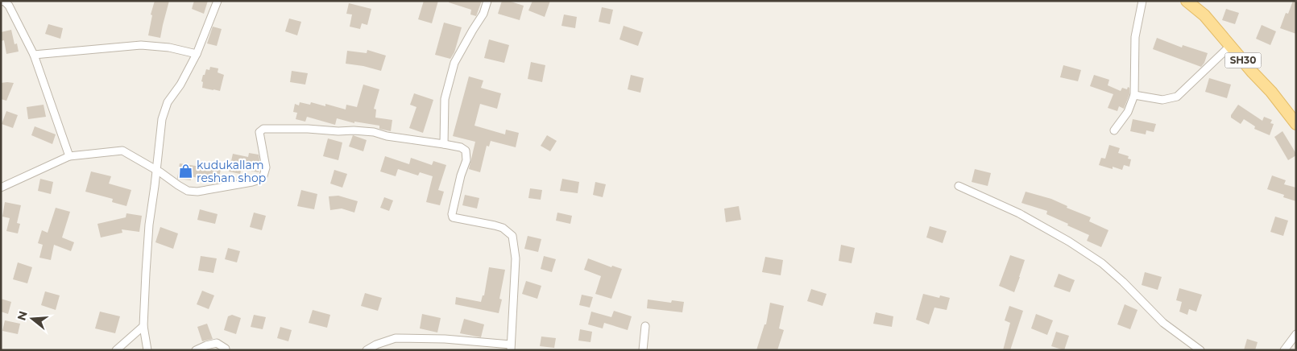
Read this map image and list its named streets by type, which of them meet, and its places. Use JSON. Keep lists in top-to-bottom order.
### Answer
{
  "streets": {
    "main road": ["SH30"]
  },
  "places": {
    "shop": ["kudukallam reshan shop"]
  },
  "north": "left"
}
